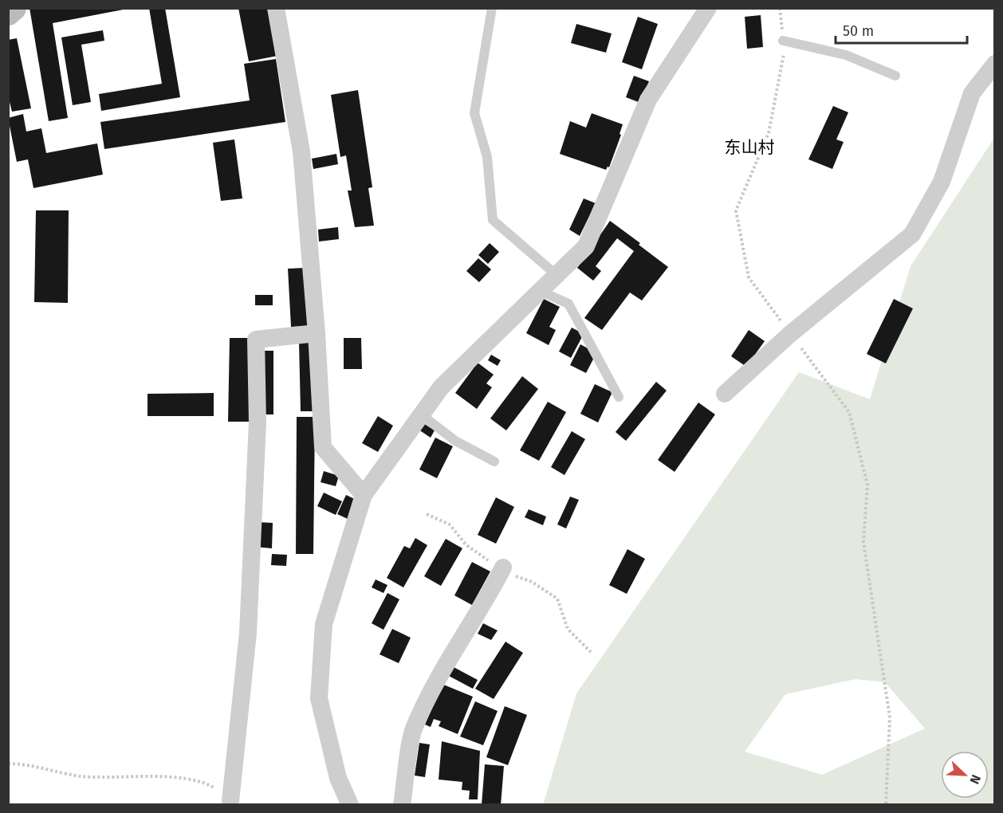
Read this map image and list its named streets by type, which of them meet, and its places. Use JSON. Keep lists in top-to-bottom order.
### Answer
{
  "districts": ["东山村"],
  "scale_bar": "50 m",
  "north": "bottom right"
}
